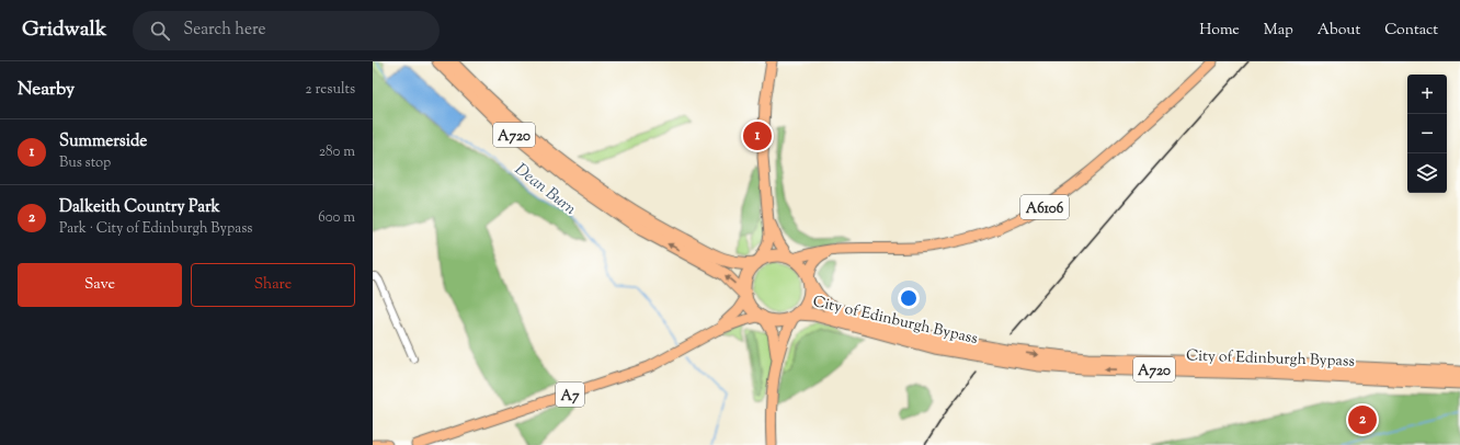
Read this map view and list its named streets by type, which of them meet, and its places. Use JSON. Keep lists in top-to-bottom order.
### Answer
{
  "streets": {
    "highway": ["A720", "City of Edinburgh Bypass"],
    "main road": ["A6106", "A7"]
  },
  "crossings": [
    ["A720", "A6106"],
    ["A720", "City of Edinburgh Bypass"],
    ["A720", "A7"],
    ["A6106", "City of Edinburgh Bypass"],
    ["A6106", "A7"],
    ["City of Edinburgh Bypass", "A7"]
  ],
  "water": ["Dean Burn"],
  "page": {
    "header": "Gridwalk",
    "search": "Search here",
    "nav": [
      "Home",
      "Map",
      "About",
      "Contact"
    ],
    "heading": ["Nearby", "2 results"],
    "map_buttons": ["+", "−"],
    "list": [
      {
        "mark": "1",
        "name": "Summerside",
        "note": "Bus stop",
        "value": "280 m"
      },
      {
        "mark": "2",
        "name": "Dalkeith Country Park",
        "note": "Park · City of Edinburgh Bypass",
        "value": "600 m"
      }
    ],
    "pins": ["1", "2"],
    "buttons": ["Save", "Share"]
  }
}
